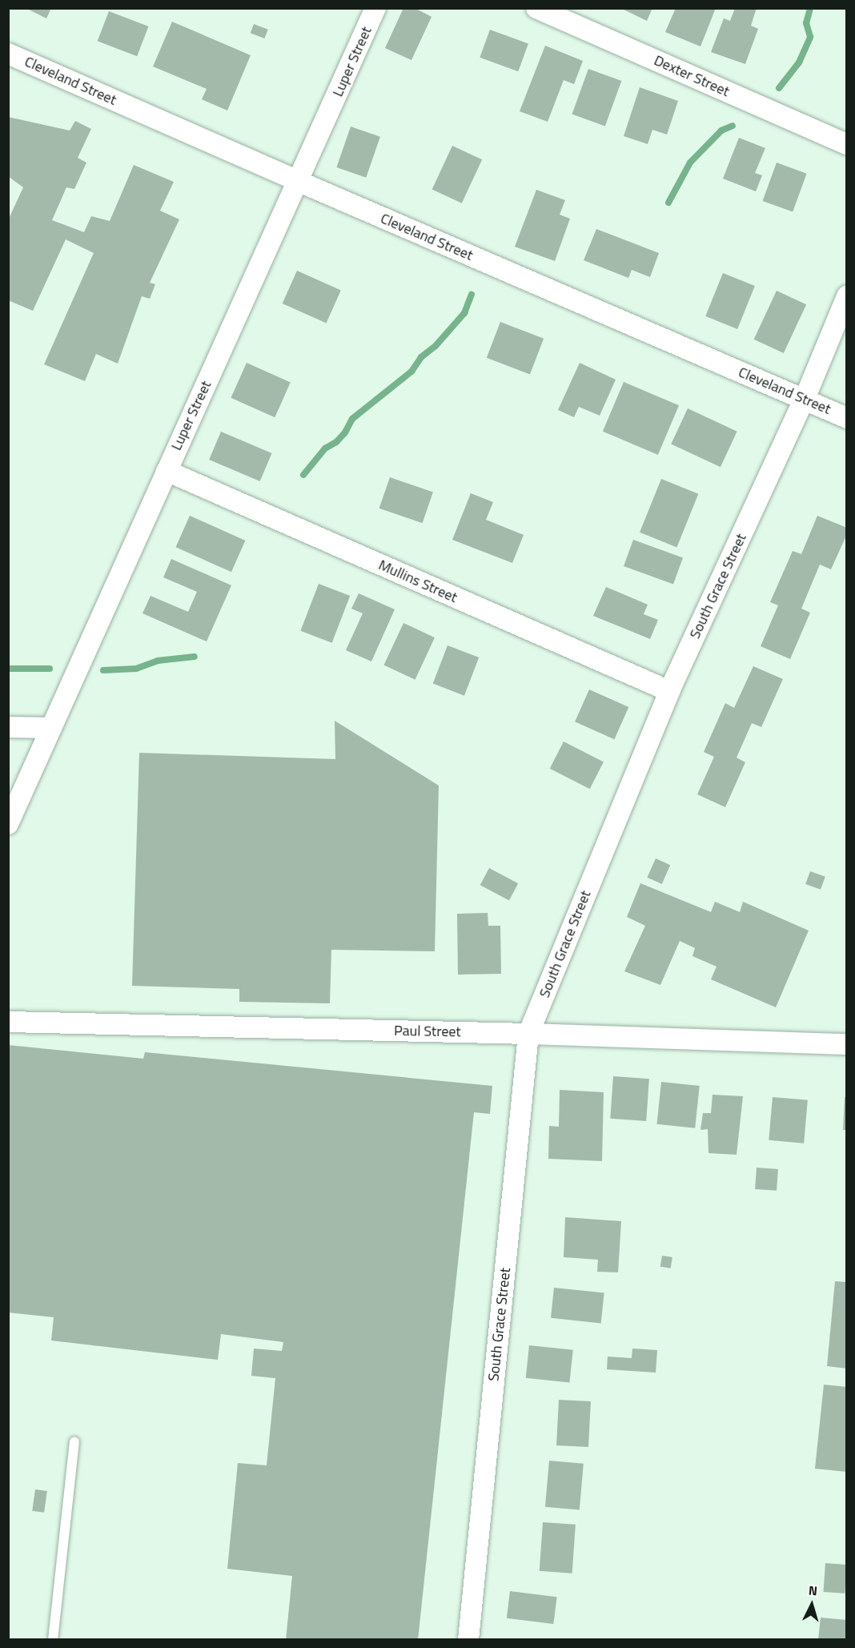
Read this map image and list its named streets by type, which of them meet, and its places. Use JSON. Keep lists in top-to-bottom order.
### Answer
{
  "streets": {
    "street": [
      "Luper Street",
      "Dexter Street",
      "Cleveland Street",
      "Mullins Street",
      "South Grace Street",
      "Paul Street"
    ]
  },
  "crossings": [
    ["Luper Street", "Cleveland Street"],
    ["Luper Street", "Mullins Street"],
    ["Cleveland Street", "South Grace Street"],
    ["Mullins Street", "South Grace Street"],
    ["South Grace Street", "Paul Street"]
  ],
  "north": "top"
}
